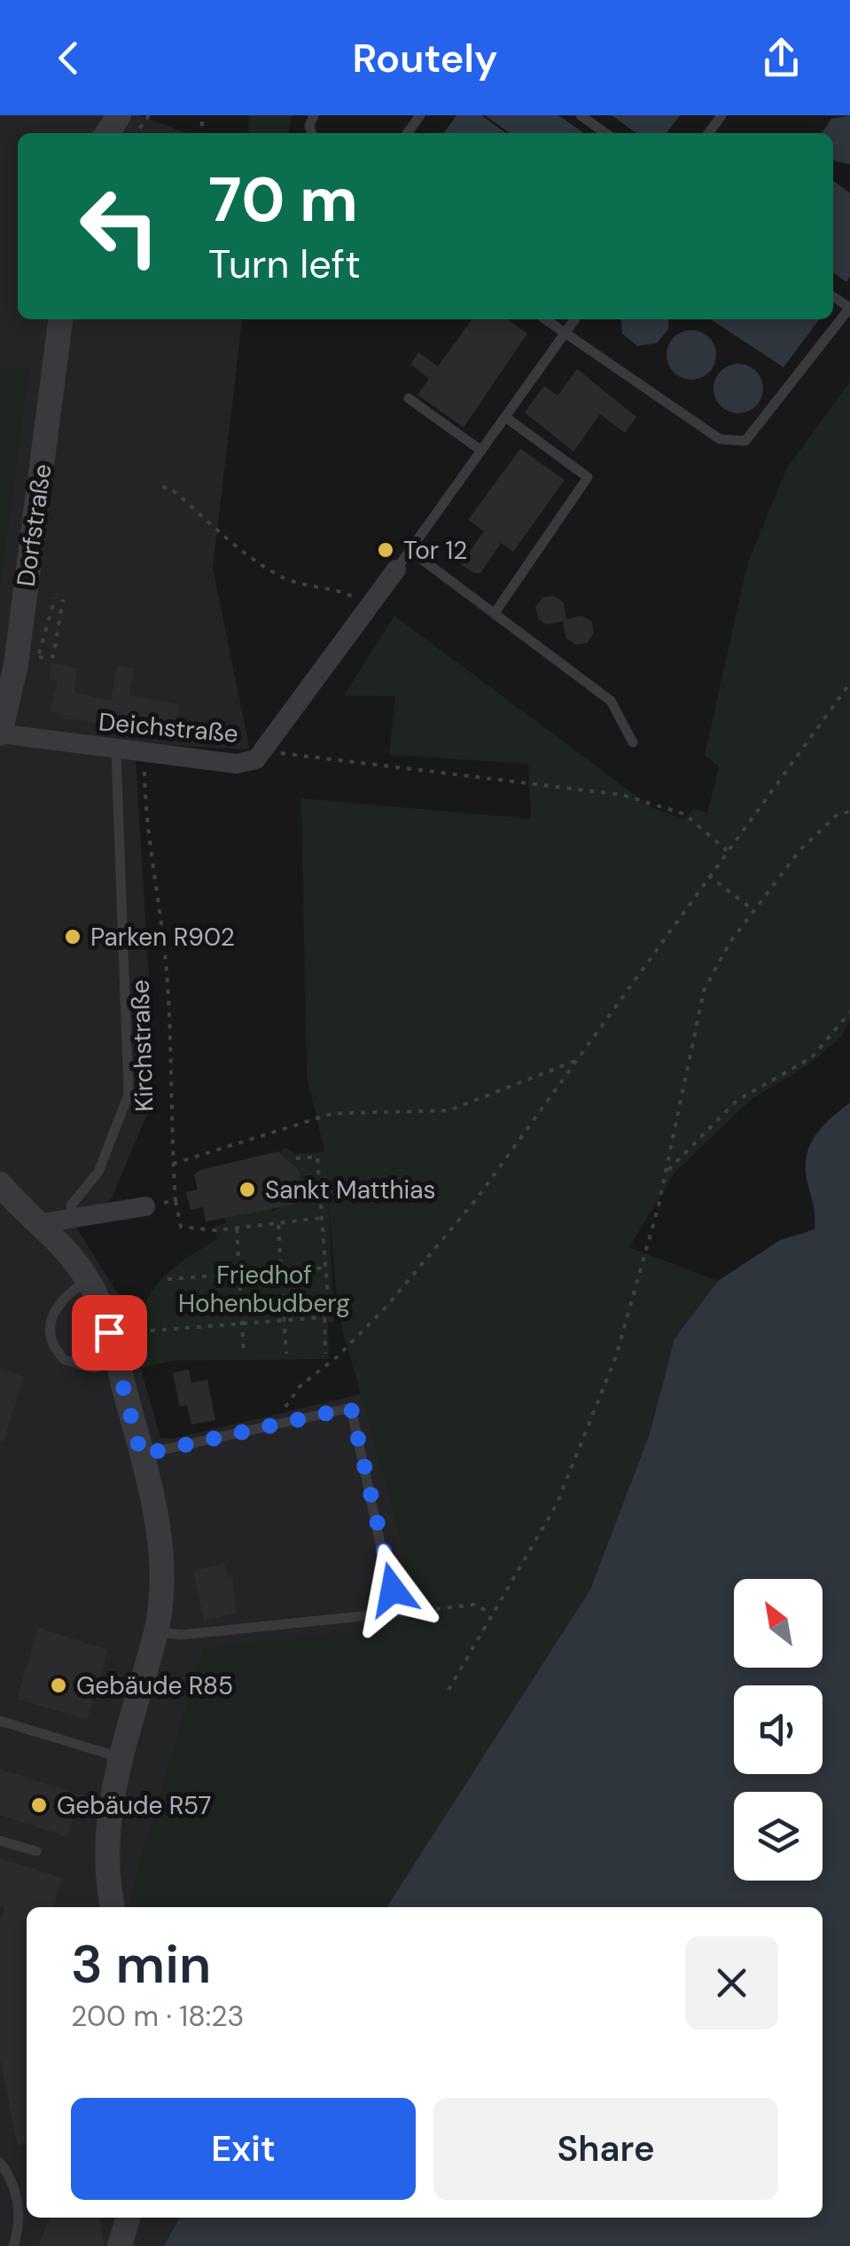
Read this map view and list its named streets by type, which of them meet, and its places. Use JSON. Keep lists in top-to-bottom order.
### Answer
{
  "streets": {
    "street": ["Dorfstraße", "Deichstraße"],
    "path": ["Kirchstraße"]
  },
  "crossings": [
    ["Dorfstraße", "Deichstraße"],
    ["Deichstraße", "Kirchstraße"]
  ],
  "parks": ["Friedhof Hohenbudberg"],
  "places": [
    "Tor 12",
    "Parken R902",
    "Sankt Matthias",
    "Gebäude R85",
    "Gebäude R57"
  ],
  "north": "top left",
  "page": {
    "header": "Routely",
    "turn": ["70 m", "Turn left"],
    "heading": ["3 min", "200 m · 18:23"],
    "buttons": ["Exit", "Share"]
  }
}
